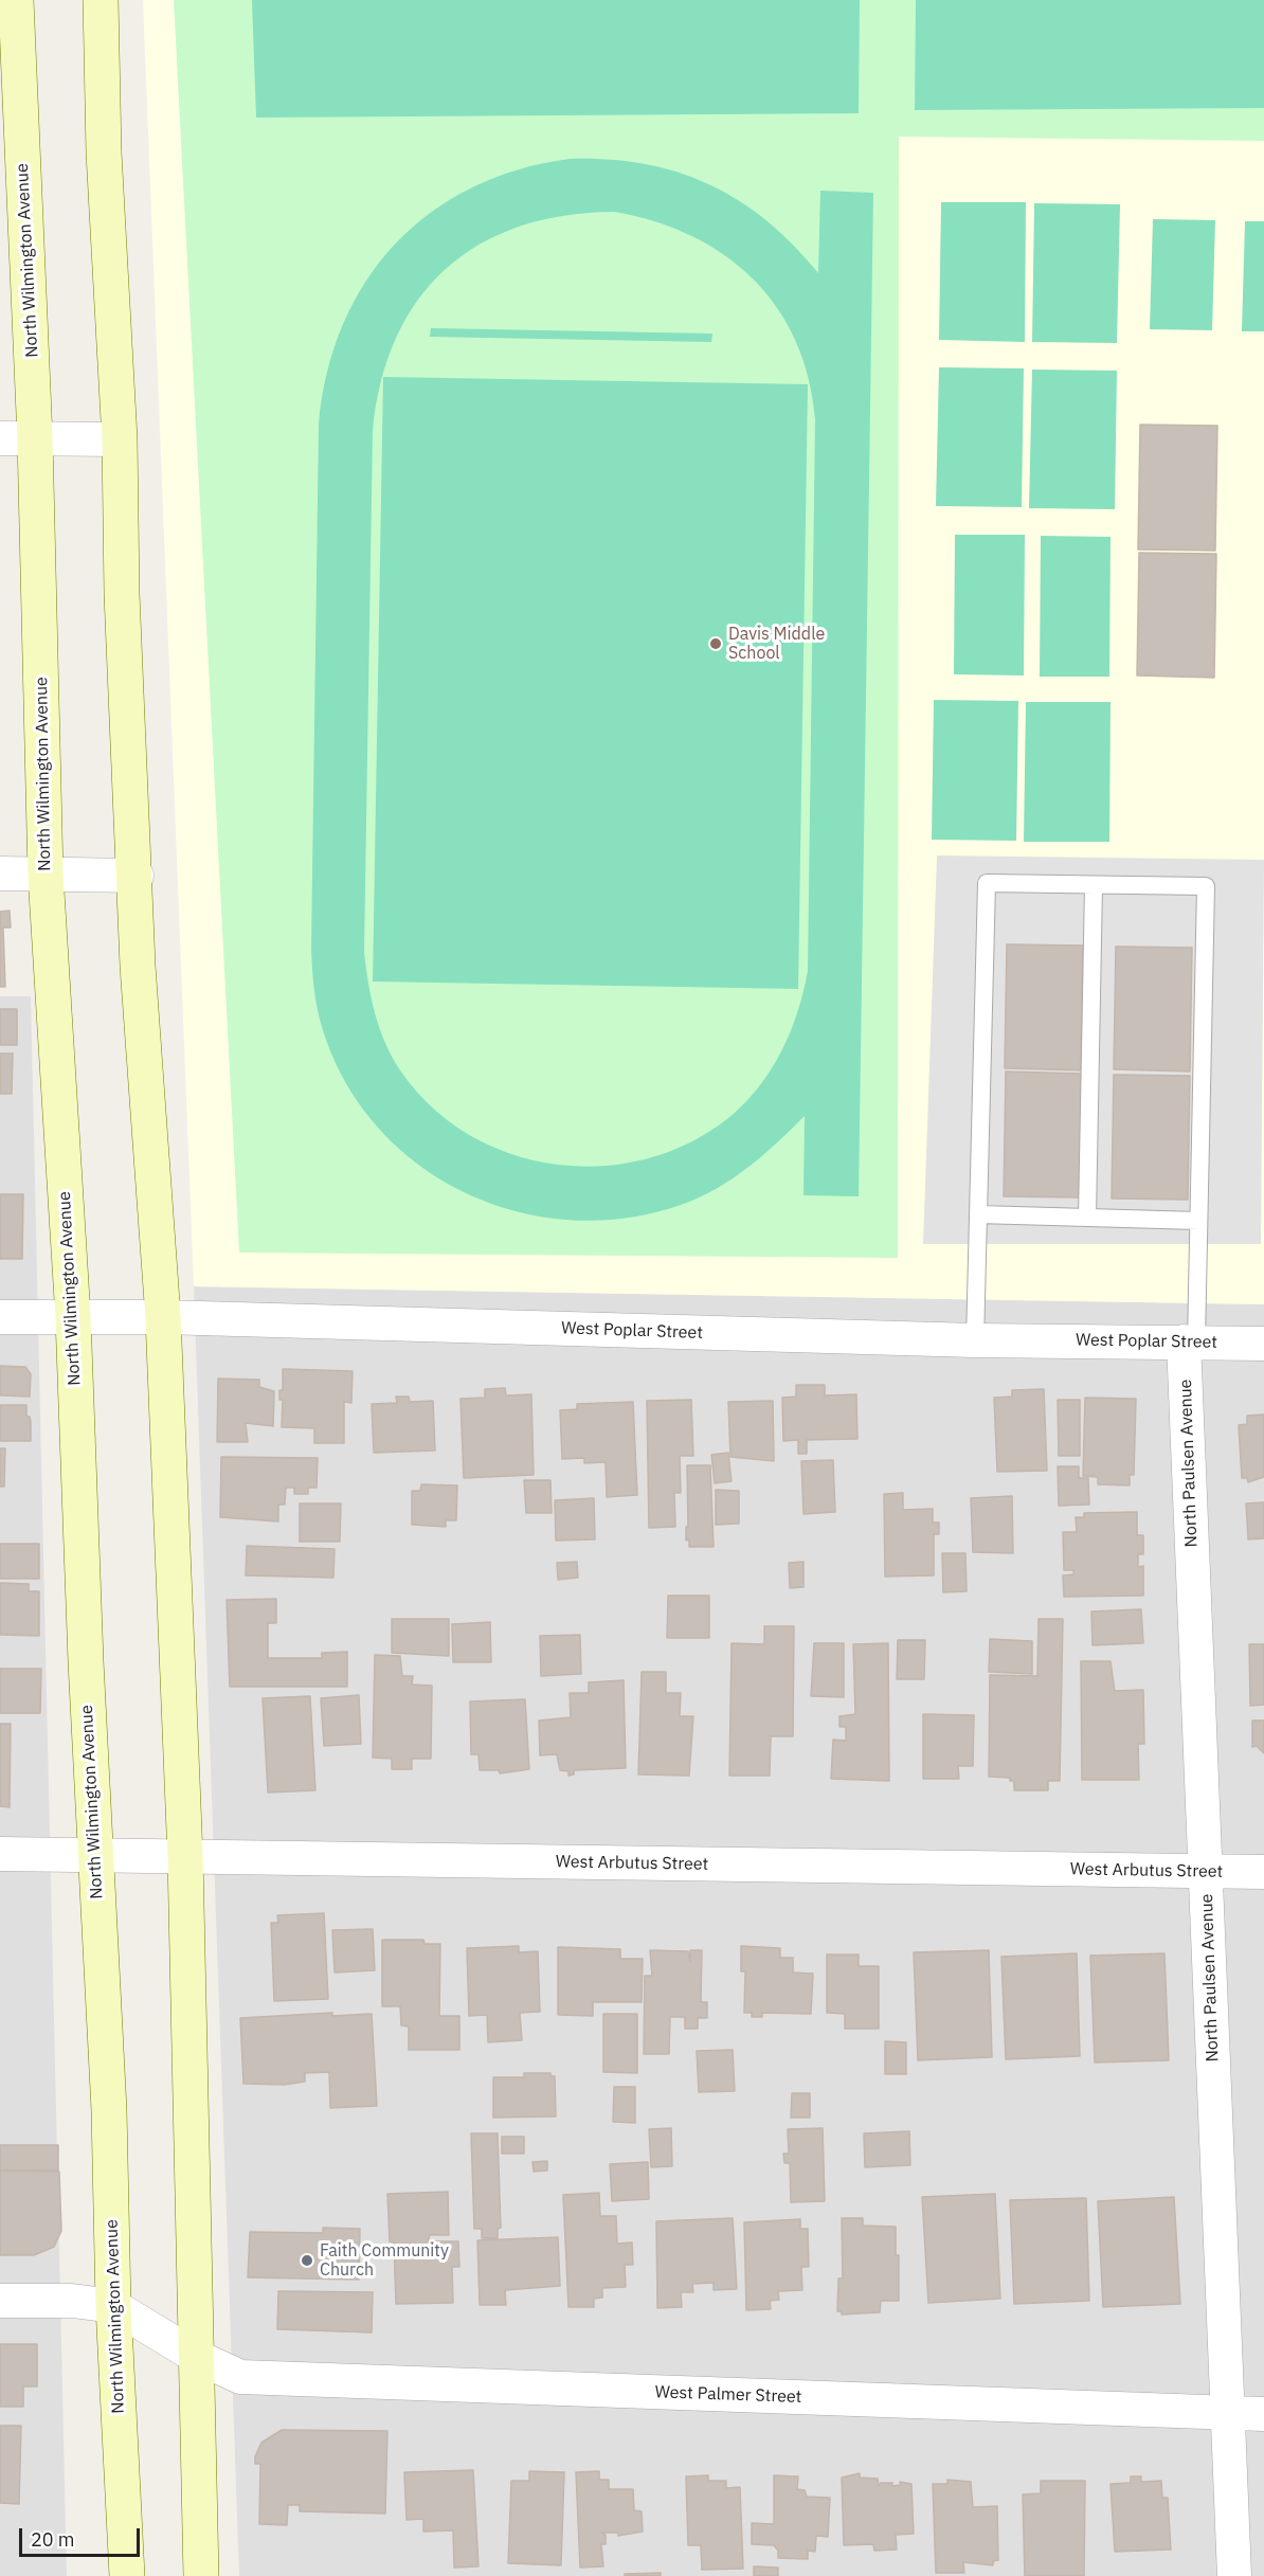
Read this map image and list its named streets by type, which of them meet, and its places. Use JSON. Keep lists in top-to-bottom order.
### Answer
{
  "streets": {
    "main road": ["North Wilmington Avenue"],
    "street": [
      "West Poplar Street",
      "North Paulsen Avenue",
      "West Arbutus Street",
      "West Palmer Street"
    ]
  },
  "crossings": [
    ["North Wilmington Avenue", "West Poplar Street"],
    ["North Wilmington Avenue", "West Arbutus Street"],
    ["North Wilmington Avenue", "West Palmer Street"],
    ["West Poplar Street", "North Paulsen Avenue"],
    ["North Paulsen Avenue", "West Arbutus Street"],
    ["North Paulsen Avenue", "West Palmer Street"]
  ],
  "places": ["Davis Middle School", "Faith Community Church"],
  "scale_bar": "20 m"
}
